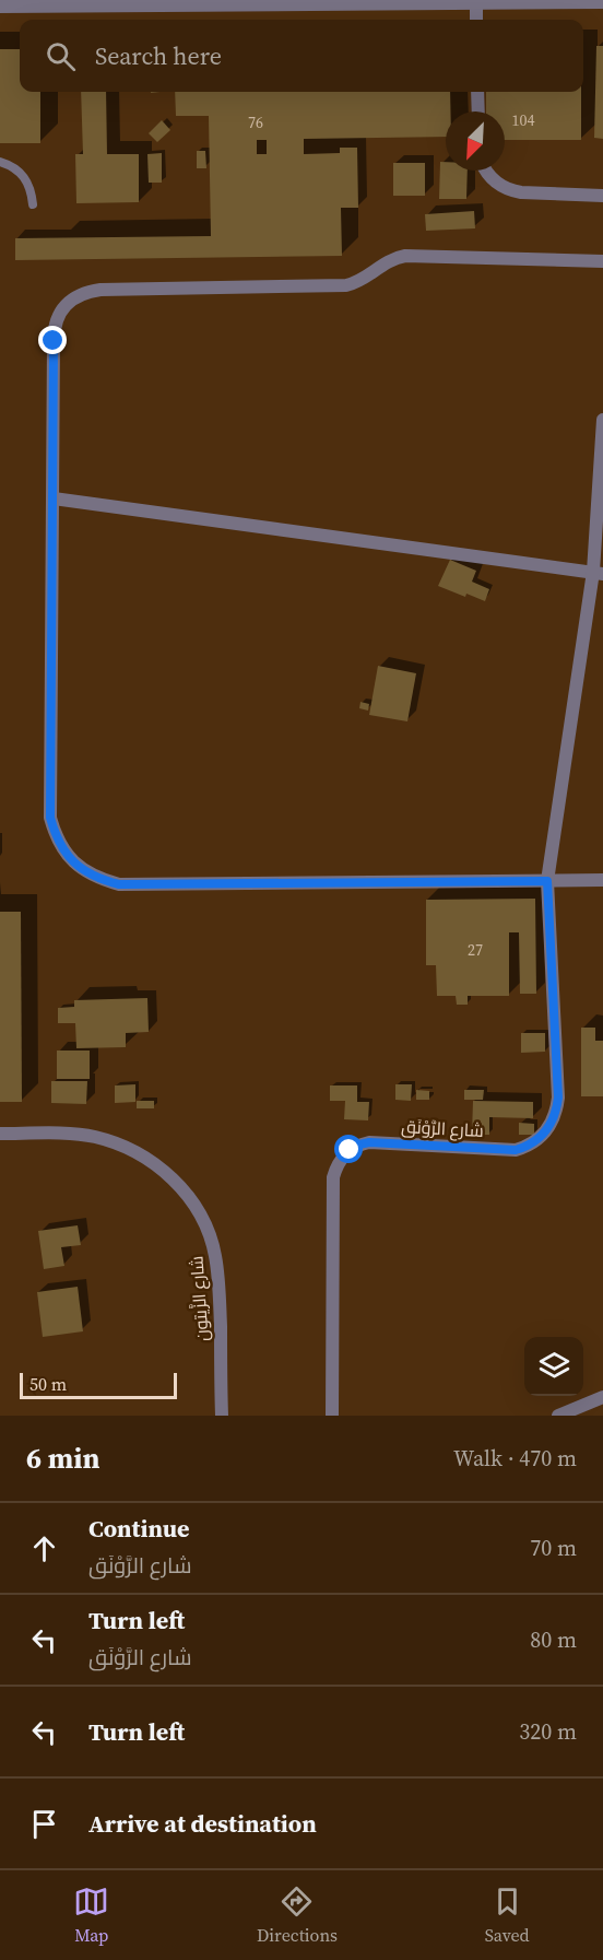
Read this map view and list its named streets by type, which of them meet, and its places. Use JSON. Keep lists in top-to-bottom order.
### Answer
{
  "streets": {
    "street": ["شارع الرَّوْنَق", "شارع الزَّيتون"]
  },
  "house_numbers": ["104", "76", "27"],
  "scale_bar": "50 m",
  "north": "bottom left",
  "page": {
    "search": "Search here",
    "scale": "50 m",
    "heading": ["6 min", "Walk · 470 m"],
    "list": [
      ["Continue", "شارع الرَّوْنَق", "70 m"],
      ["Turn left", "شارع الرَّوْنَق", "80 m"],
      ["Turn left", "320 m"],
      "Arrive at destination"
    ],
    "nav": ["Map", "Directions", "Saved"]
  }
}
